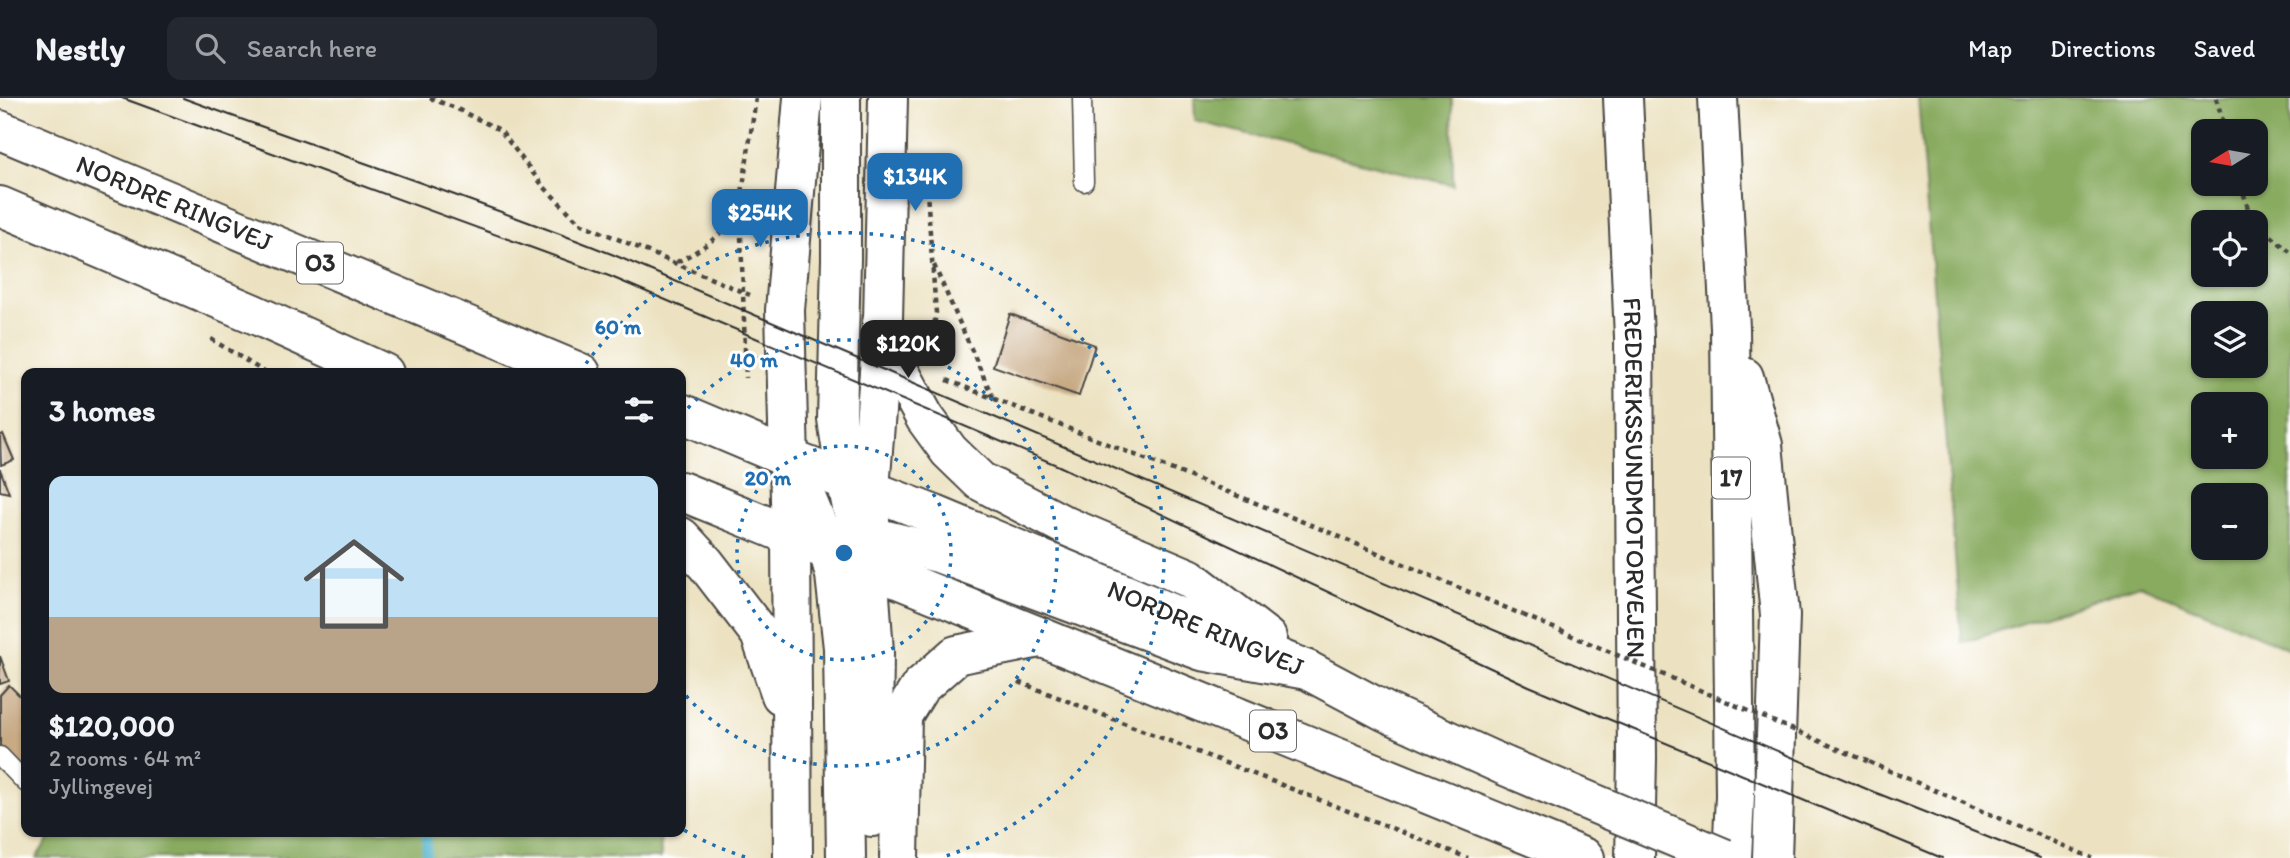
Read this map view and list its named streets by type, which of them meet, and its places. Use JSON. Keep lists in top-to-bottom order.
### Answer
{
  "streets": {
    "main road": [
      "NORDRE RINGVEJ",
      "O3",
      "FREDERIKSSUNDMOTORVEJEN",
      "17"
    ]
  },
  "north": "left",
  "page": {
    "header": "Nestly",
    "search": "Search here",
    "nav": ["Map", "Directions", "Saved"],
    "map_buttons": ["+", "−"],
    "price": ["$134K", "$254K", "$120K"],
    "heading": "3 homes",
    "list": [
      {
        "name": "$120,000",
        "note": "2 rooms · 64 m² · Jyllingevej"
      }
    ]
  },
  "rings": ["60 m", "40 m", "20 m"]
}
